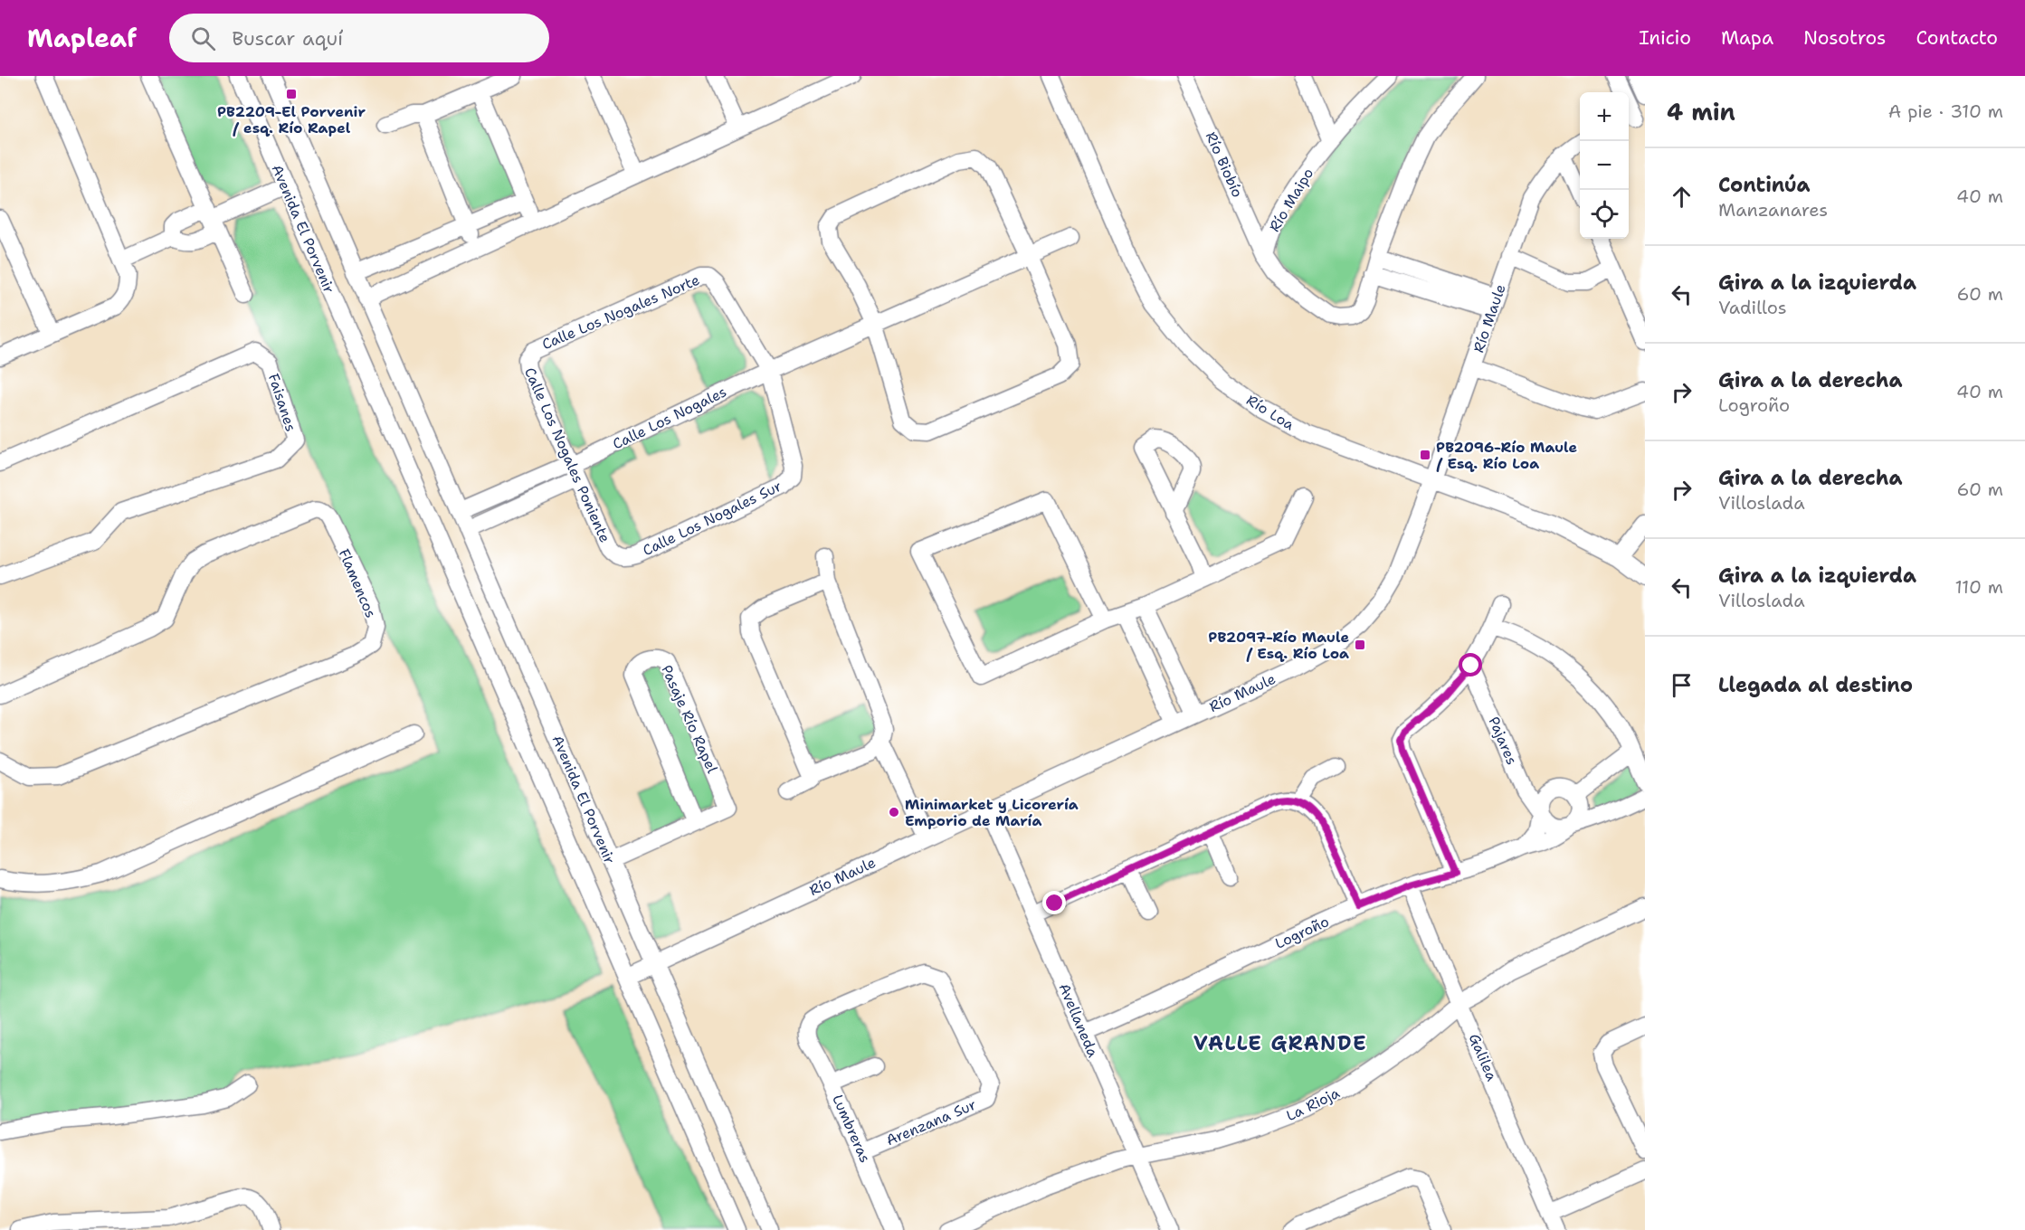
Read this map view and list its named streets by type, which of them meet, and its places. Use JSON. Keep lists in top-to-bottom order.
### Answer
{
  "streets": {
    "street": [
      "Río Biobío",
      "Río Maipo",
      "Avenida El Porvenir",
      "Calle Los Nogales Norte",
      "Río Maule",
      "Faisanes",
      "Río Loa",
      "Calle Los Nogales",
      "Calle Los Nogales Poniente",
      "Calle Los Nogales Sur",
      "Flamencos",
      "Pasaje Río Rapel",
      "Pajares",
      "Logroño",
      "Avellaneda",
      "Galilea",
      "La Rioja",
      "Arenzana Sur",
      "Lumbreras"
    ]
  },
  "crossings": [
    ["Río Biobío", "Río Maipo"],
    ["Avenida El Porvenir", "Río Maule"],
    ["Avenida El Porvenir", "Calle Los Nogales"],
    ["Calle Los Nogales Norte", "Calle Los Nogales"],
    ["Calle Los Nogales Norte", "Calle Los Nogales Poniente"],
    ["Calle Los Nogales Norte", "Calle Los Nogales Sur"],
    ["Río Maule", "Río Loa"],
    ["Río Maule", "Avellaneda"],
    ["Calle Los Nogales", "Calle Los Nogales Poniente"],
    ["Calle Los Nogales", "Calle Los Nogales Sur"],
    ["Calle Los Nogales Poniente", "Calle Los Nogales Sur"],
    ["Pajares", "Logroño"],
    ["Logroño", "Avellaneda"],
    ["Logroño", "Galilea"],
    ["Avellaneda", "La Rioja"],
    ["Galilea", "La Rioja"],
    ["Arenzana Sur", "Lumbreras"]
  ],
  "districts": ["VALLE GRANDE"],
  "places": {
    "transit": ["PB2209-El Porvenir / esq. Río Rapel", "PB2096-Río Maule / Esq. Río Loa", "PB2097-Río Maule / Esq. Río Loa"],
    "other": ["Minimarket y Licorería Emporio de María"]
  },
  "page": {
    "header": "Mapleaf",
    "search": "Buscar aquí",
    "nav": [
      "Inicio",
      "Mapa",
      "Nosotros",
      "Contacto"
    ],
    "heading": ["4 min", "A pie · 310 m"],
    "map_buttons": ["+", "−"],
    "list": [
      ["Continúa", "Manzanares", "40 m"],
      ["Gira a la izquierda", "Vadillos", "60 m"],
      ["Gira a la derecha", "Logroño", "40 m"],
      ["Gira a la derecha", "Villoslada", "60 m"],
      ["Gira a la izquierda", "Villoslada", "110 m"],
      "Llegada al destino"
    ]
  }
}
